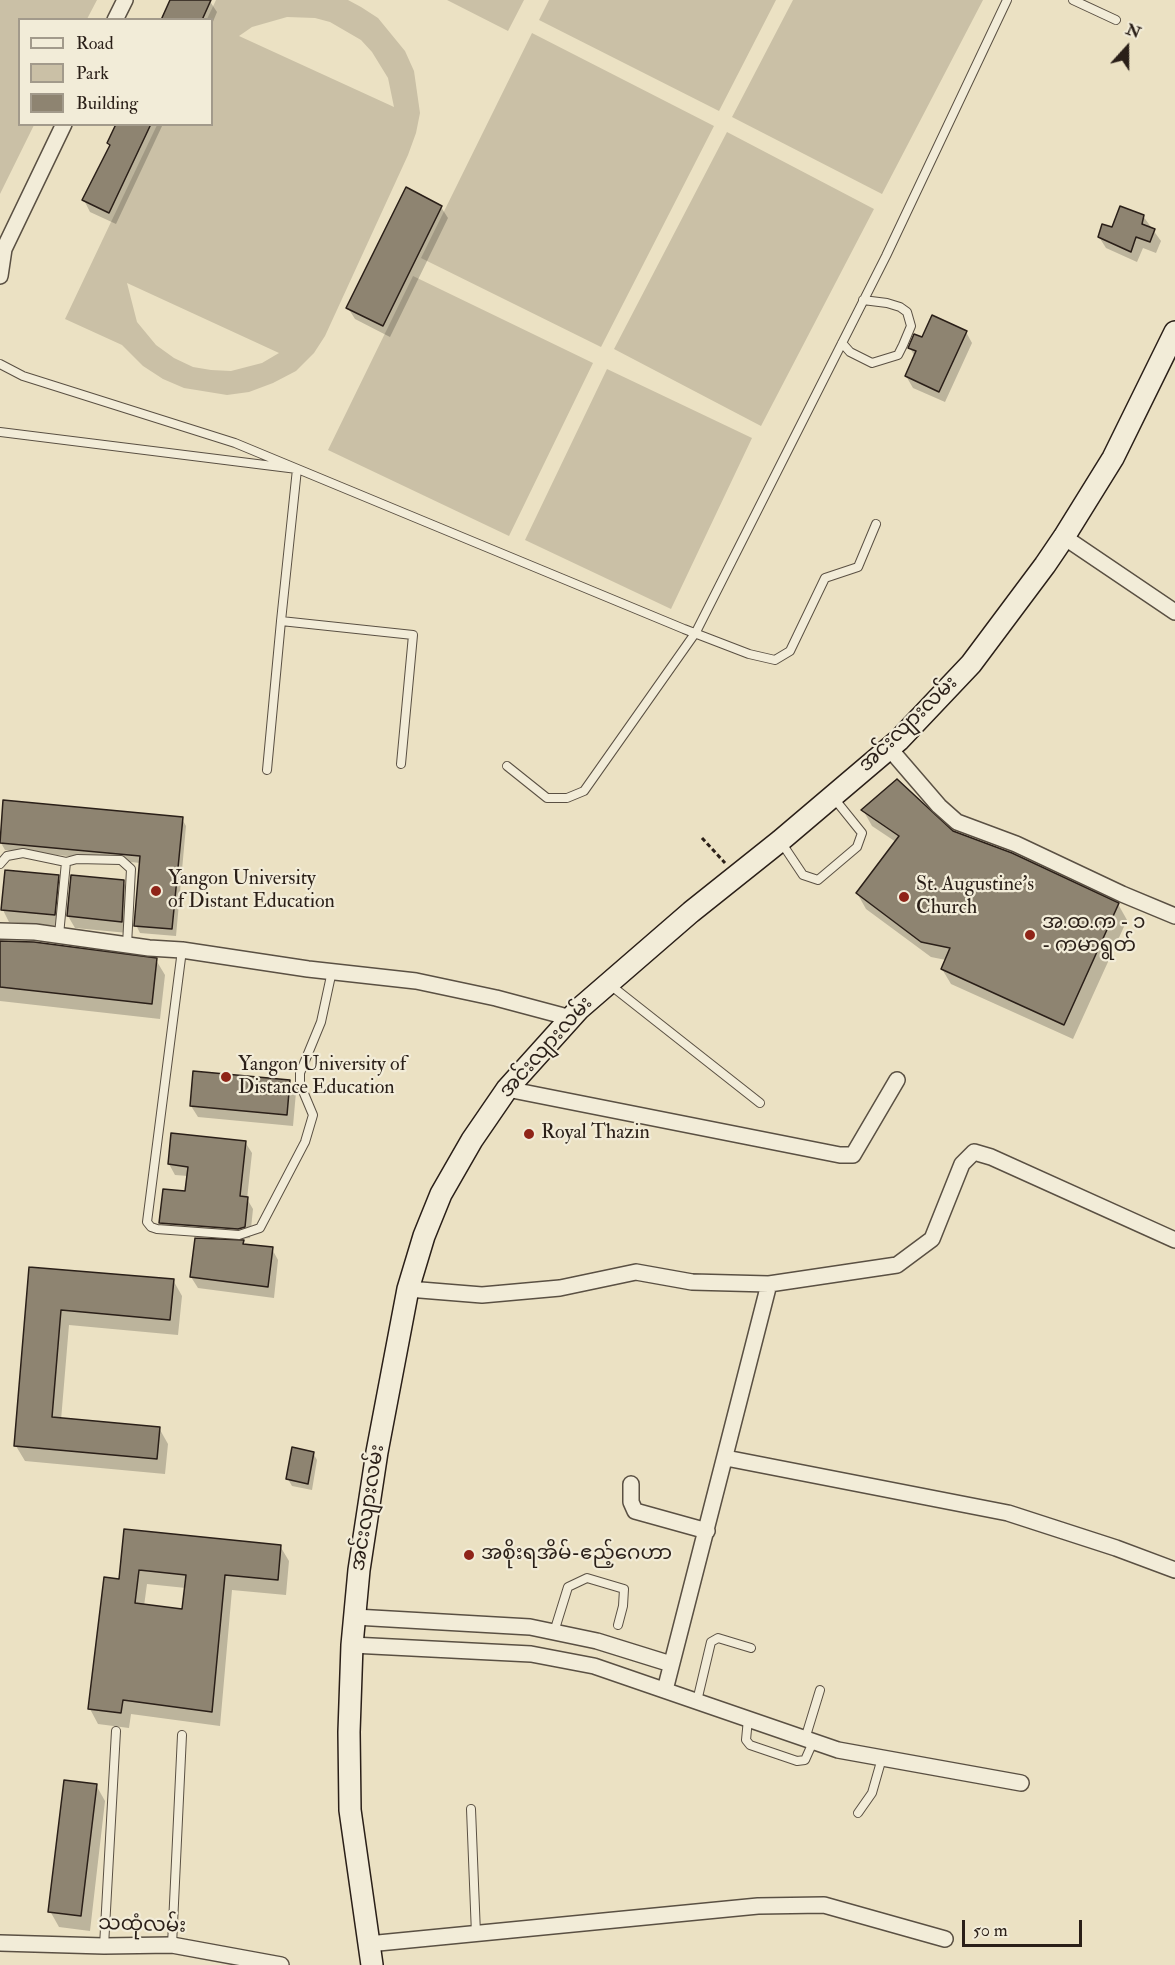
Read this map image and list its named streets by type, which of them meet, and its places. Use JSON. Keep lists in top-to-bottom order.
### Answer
{
  "streets": {
    "main road": ["အင်းလျားလမ်း"],
    "street": ["သထုံလမ်း"]
  },
  "places": [
    "Yangon University of Distant Education",
    "St. Augustine's Church",
    "အ.ထ.က - ၁ - ကမာရွတ်",
    "Yangon University of Distance Education",
    "Royal Thazin",
    "အစိုးရအိမ်-ဧည့်ဂေဟာ"
  ],
  "legend": ["Road", "Park", "Building"],
  "scale_bar": "50 m",
  "north": "top"
}
